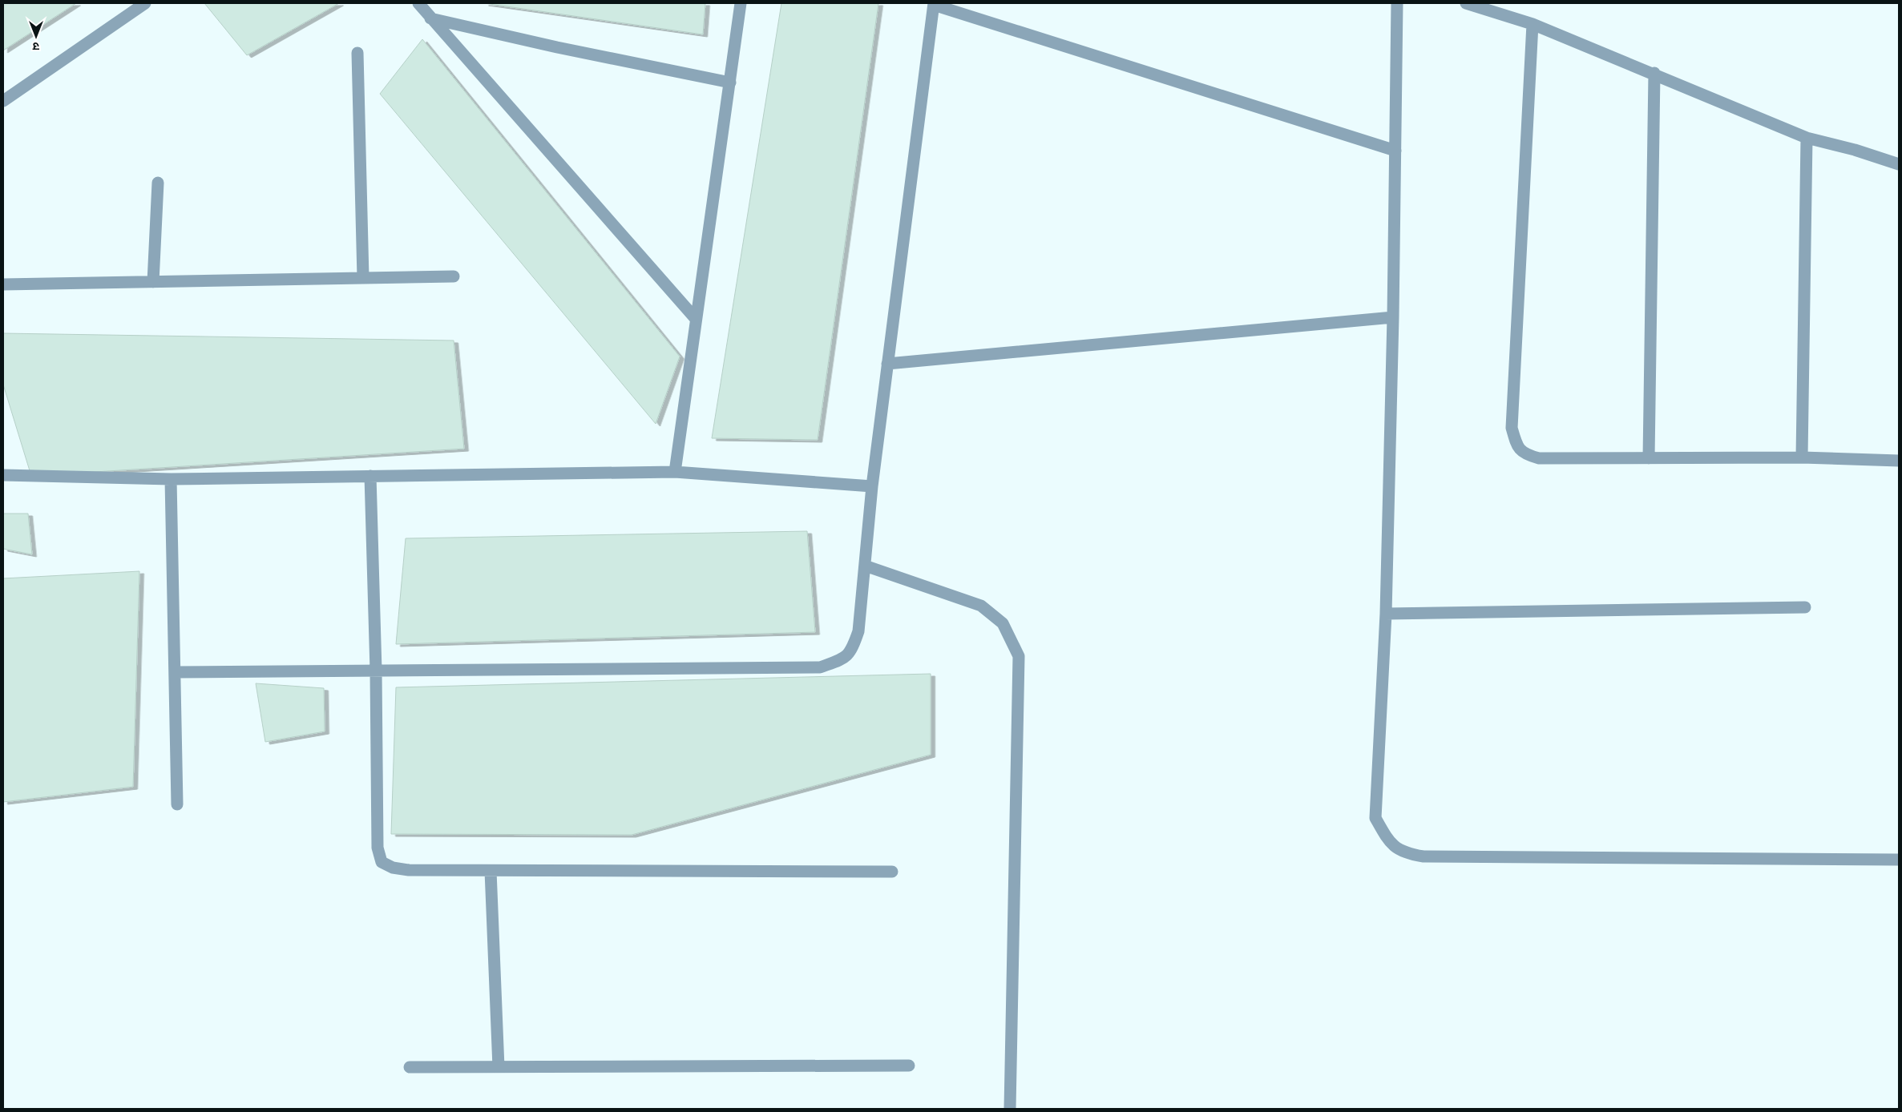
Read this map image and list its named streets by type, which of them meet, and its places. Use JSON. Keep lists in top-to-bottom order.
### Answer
{
  "north": "bottom"
}
